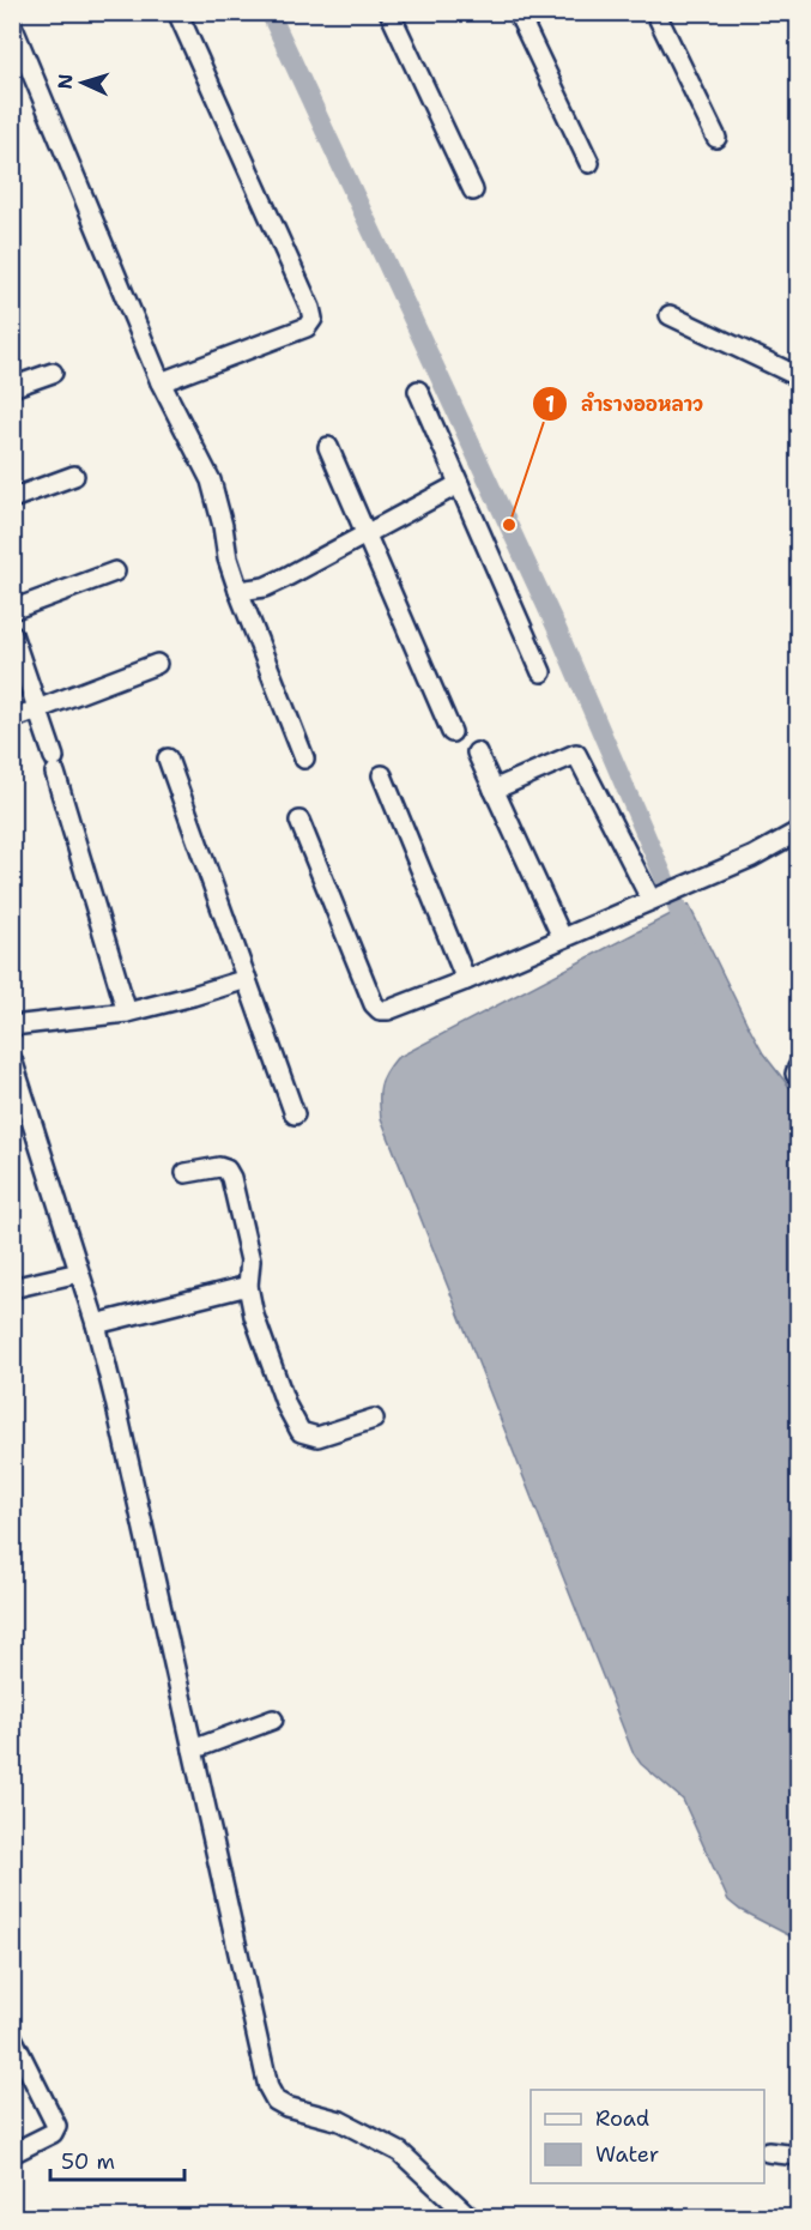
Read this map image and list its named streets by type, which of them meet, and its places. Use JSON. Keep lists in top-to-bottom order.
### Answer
{
  "places": ["ลำรางออหลาว"],
  "legend": ["Road", "Water"],
  "scale_bar": "50 m",
  "north": "left"
}
